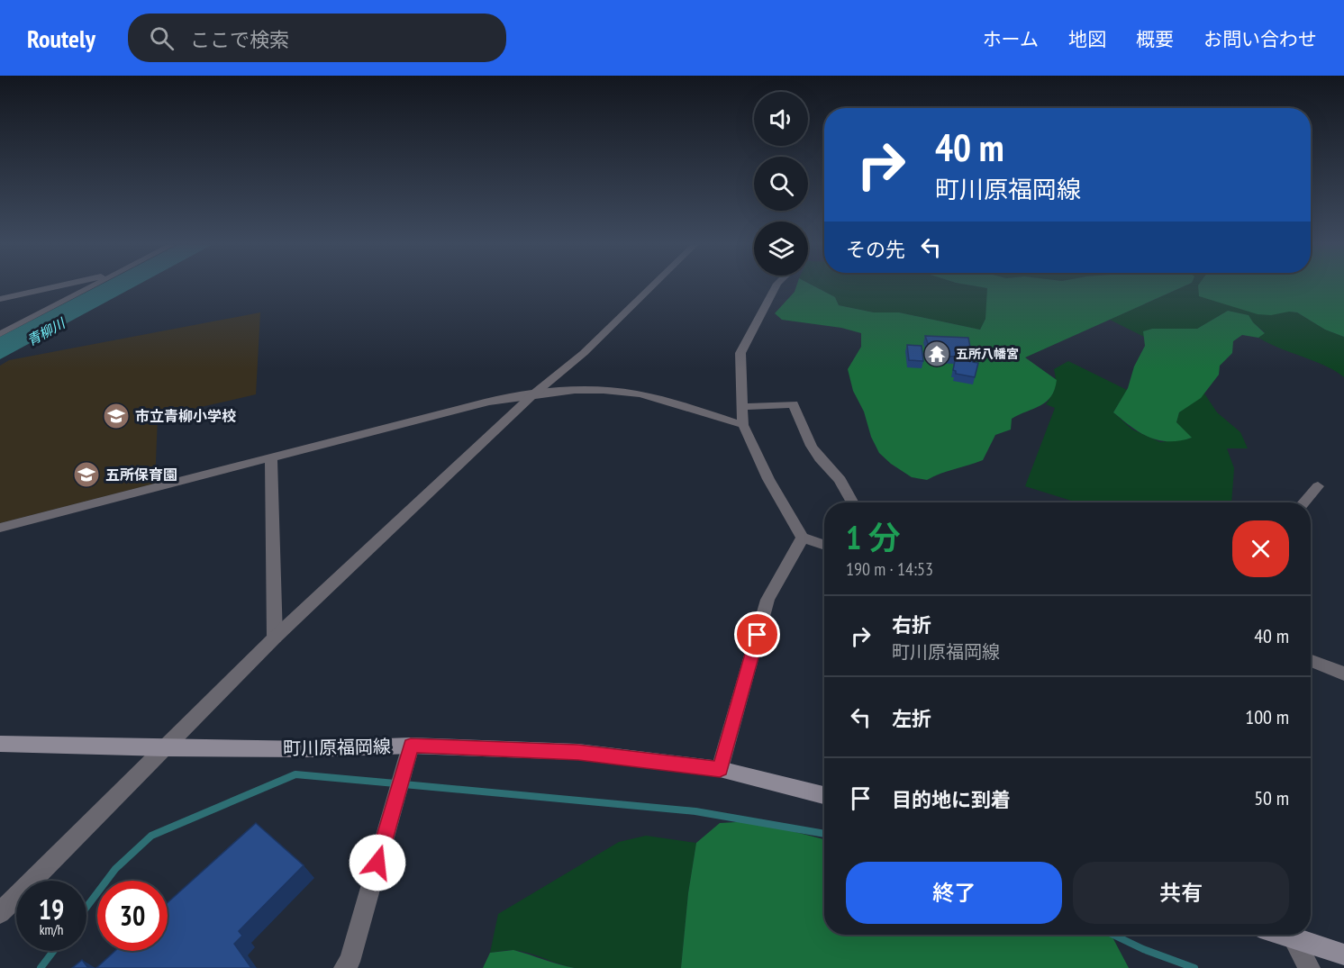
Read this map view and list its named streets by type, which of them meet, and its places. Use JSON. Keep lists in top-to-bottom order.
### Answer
{
  "streets": {
    "main road": ["町川原福岡線"]
  },
  "water": ["青柳川"],
  "places": {
    "temple": ["五所八幡宮"],
    "school or university": ["市立青柳小学校", "五所保育園"]
  },
  "page": {
    "header": "Routely",
    "search": "ここで検索",
    "nav": [
      "ホーム",
      "地図",
      "概要",
      "お問い合わせ"
    ],
    "turn": ["40 m", "町川原福岡線"],
    "then": "その先",
    "heading": ["1 分", "190 m · 14:53"],
    "list": [
      {
        "name": "右折",
        "note": "町川原福岡線",
        "value": "40 m"
      },
      {
        "name": "左折",
        "value": "100 m"
      },
      {
        "name": "目的地に到着",
        "value": "50 m"
      }
    ],
    "buttons": ["終了", "共有"],
    "speed": "19 km/h",
    "limit": "30"
  }
}
